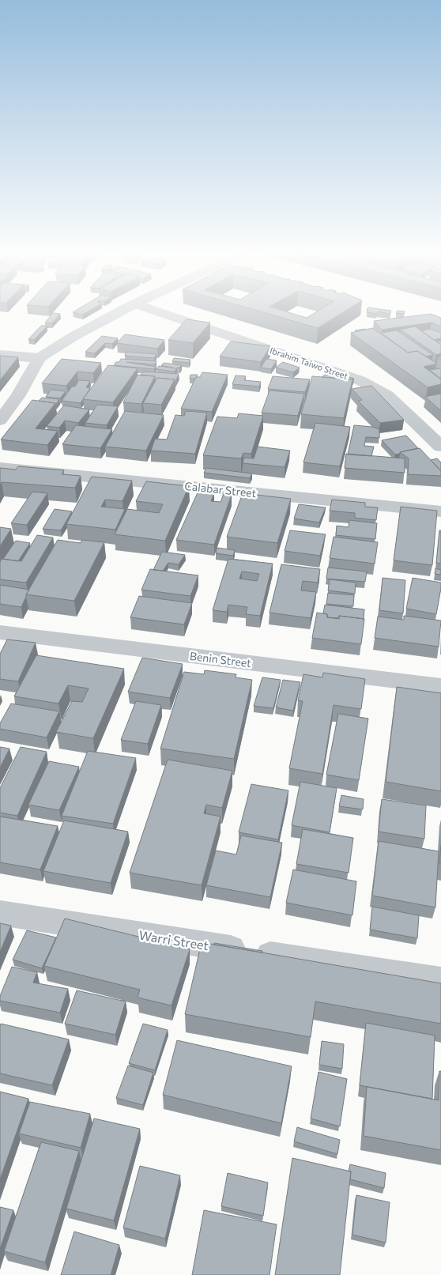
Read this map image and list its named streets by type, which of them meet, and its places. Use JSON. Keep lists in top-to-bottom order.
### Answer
{
  "streets": {
    "street": [
      "Ibrahim Taiwo Street",
      "Calabar Street",
      "Benin Street",
      "Warri Street"
    ]
  }
}
